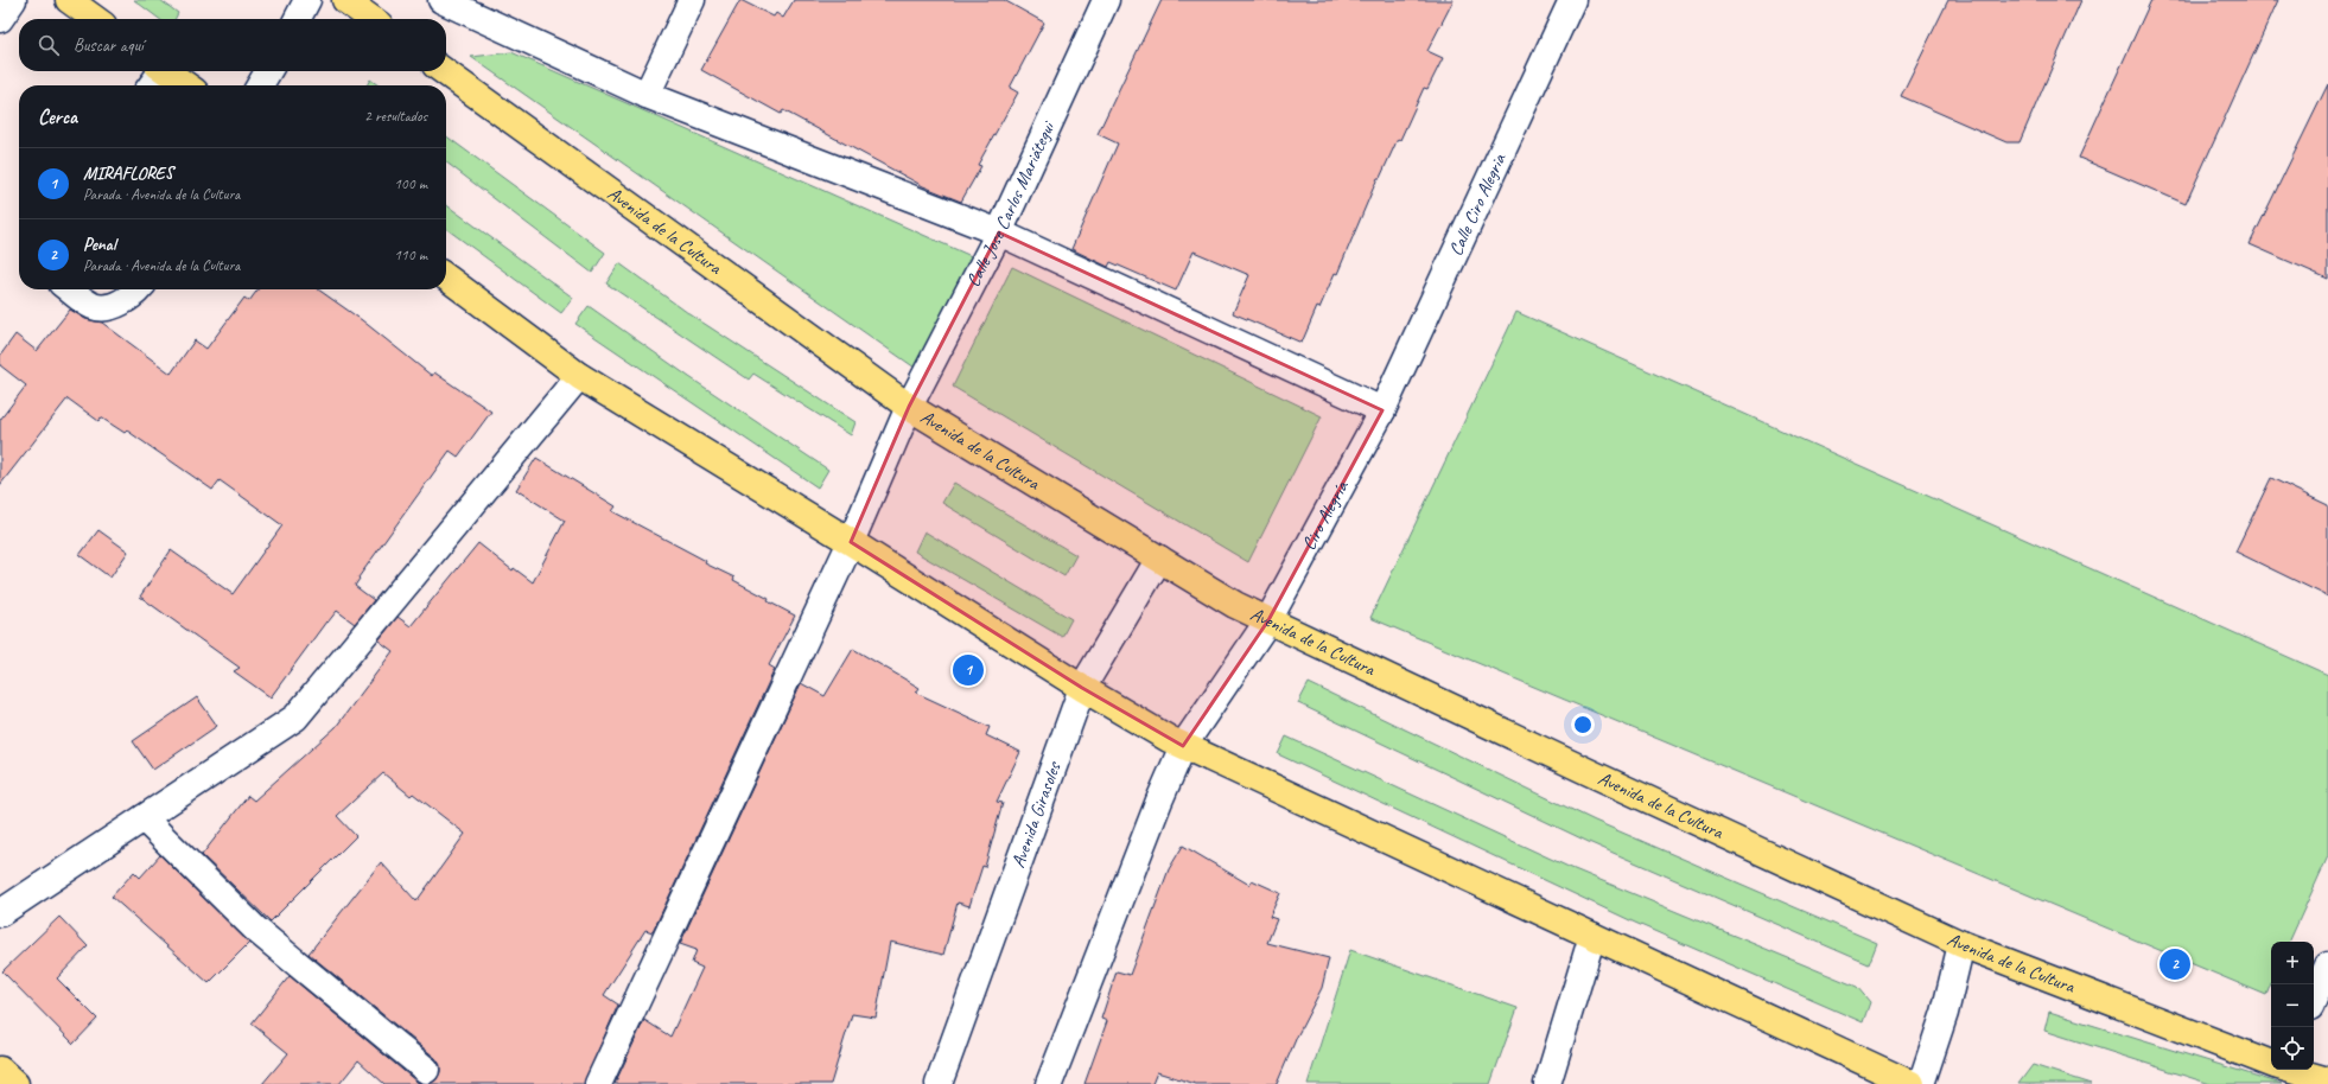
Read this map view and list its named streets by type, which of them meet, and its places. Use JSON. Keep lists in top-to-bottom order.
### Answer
{
  "streets": {
    "main road": ["Avenida de la Cultura"],
    "street": [
      "Calle Jose Carlos Mariátegui",
      "Calle Ciro Alegria",
      "Ciro Alegría",
      "Avenida Girasoles"
    ]
  },
  "crossings": [
    ["Calle Jose Carlos Mariátegui", "Avenida de la Cultura"],
    ["Calle Ciro Alegria", "Ciro Alegría"],
    ["Avenida de la Cultura", "Ciro Alegría"],
    ["Avenida de la Cultura", "Avenida Girasoles"]
  ],
  "page": {
    "search": "Buscar aquí",
    "heading": ["Cerca", "2 resultados"],
    "list": [
      {
        "mark": "1",
        "name": "MIRAFLORES",
        "note": "Parada · Avenida de la Cultura",
        "value": "100 m"
      },
      {
        "mark": "2",
        "name": "Penal",
        "note": "Parada · Avenida de la Cultura",
        "value": "110 m"
      }
    ],
    "pins": ["1", "2"],
    "map_buttons": ["+", "−"]
  }
}
